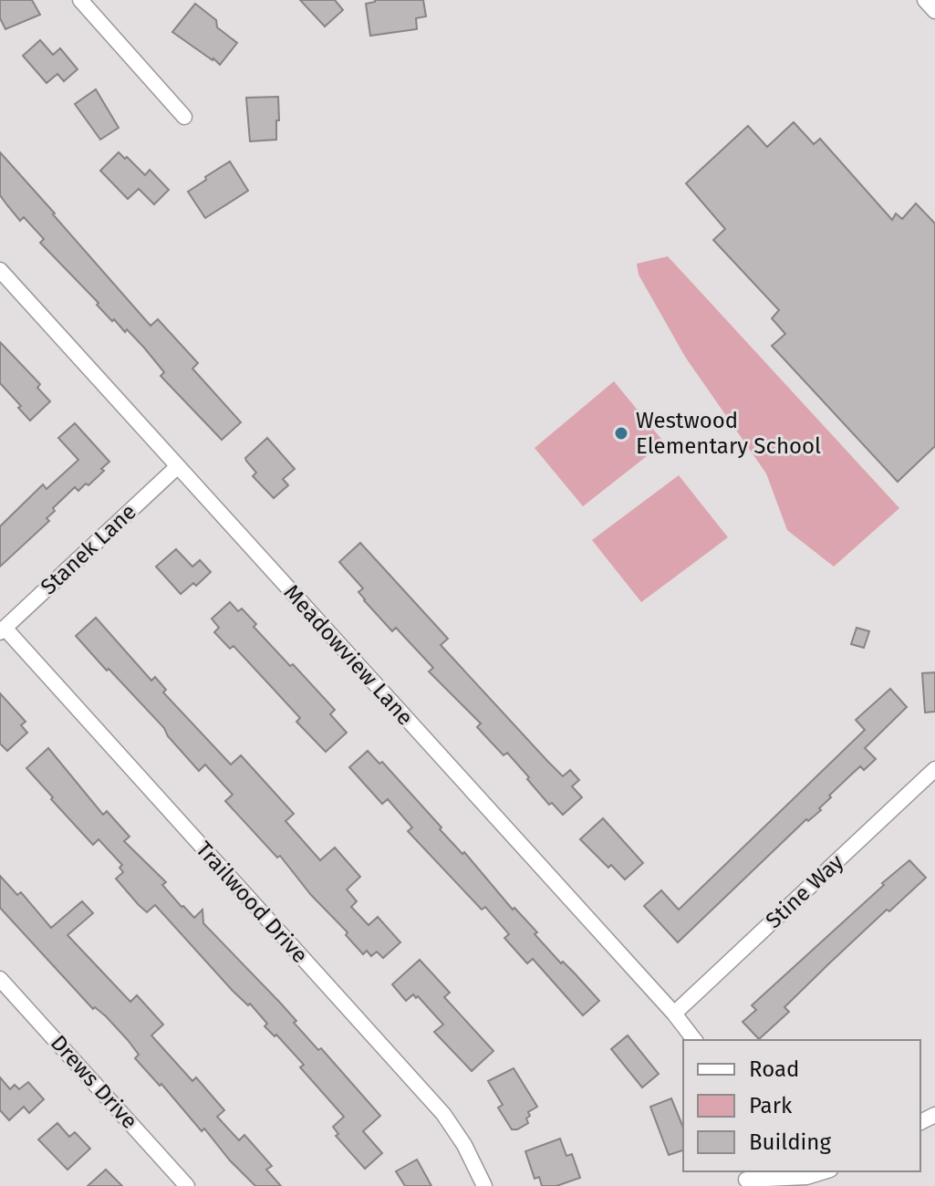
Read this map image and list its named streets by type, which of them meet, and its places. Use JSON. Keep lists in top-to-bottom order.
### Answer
{
  "streets": {
    "street": [
      "Stanek Lane",
      "Meadowview Lane",
      "Stine Way",
      "Trailwood Drive",
      "Drews Drive"
    ]
  },
  "crossings": [
    ["Stanek Lane", "Meadowview Lane"],
    ["Stanek Lane", "Trailwood Drive"],
    ["Meadowview Lane", "Stine Way"]
  ],
  "places": ["Westwood Elementary School"],
  "legend": ["Road", "Park", "Building"]
}
